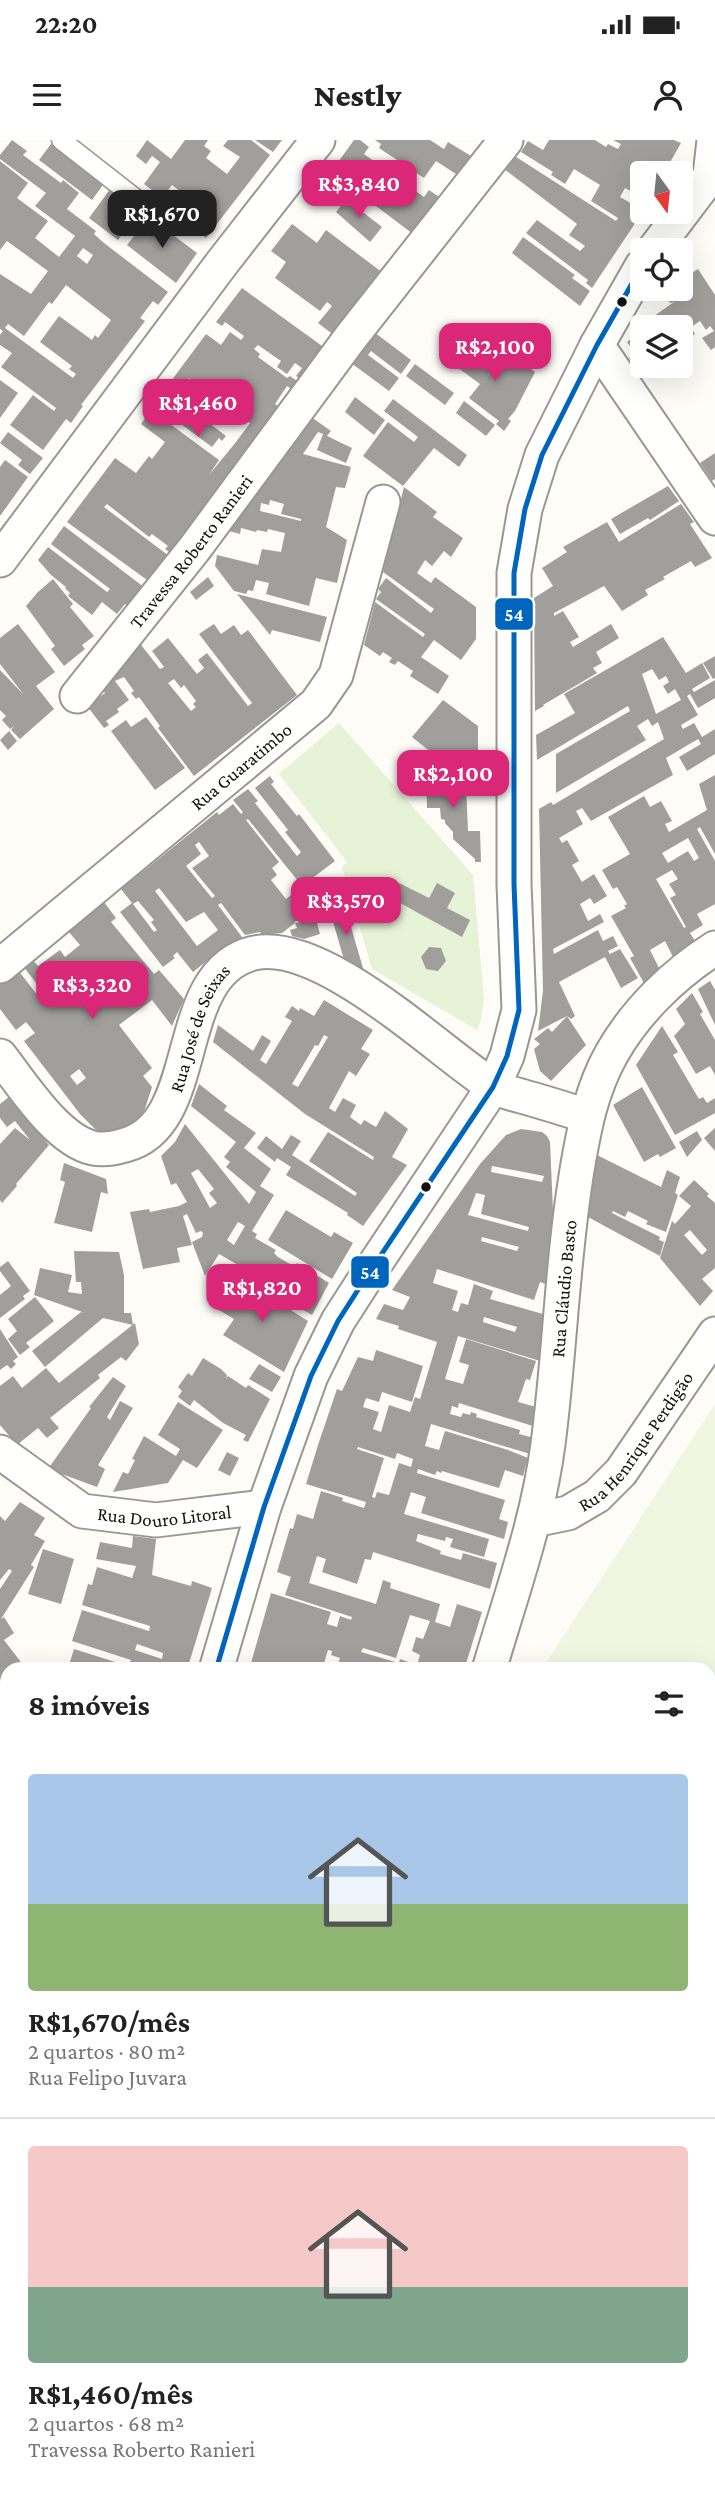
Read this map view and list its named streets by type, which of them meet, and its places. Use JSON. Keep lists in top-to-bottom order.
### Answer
{
  "streets": {
    "street": [
      "Travessa Roberto Ranieri",
      "Rua Guaratimbo",
      "Rua José de Seixas",
      "Rua Cláudio Basto",
      "Rua Henrique Perdigão",
      "Rua Douro Litoral"
    ]
  },
  "crossings": [
    ["Rua José de Seixas", "Rua Cláudio Basto"],
    ["Rua Cláudio Basto", "Rua Henrique Perdigão"]
  ],
  "lines": ["transit line 54"],
  "north": "bottom",
  "page": {
    "status": "22:20",
    "header": "Nestly",
    "price": [
      "R$3,840",
      "R$1,670",
      "R$2,100",
      "R$1,460",
      "R$2,100",
      "R$3,570",
      "R$3,320",
      "R$1,820"
    ],
    "heading": "8 imóveis",
    "list": [
      {
        "name": "R$1,670/mês",
        "note": "2 quartos · 80 m² · Rua Felipo Juvara"
      },
      {
        "name": "R$1,460/mês",
        "note": "2 quartos · 68 m² · Travessa Roberto Ranieri"
      }
    ]
  }
}
